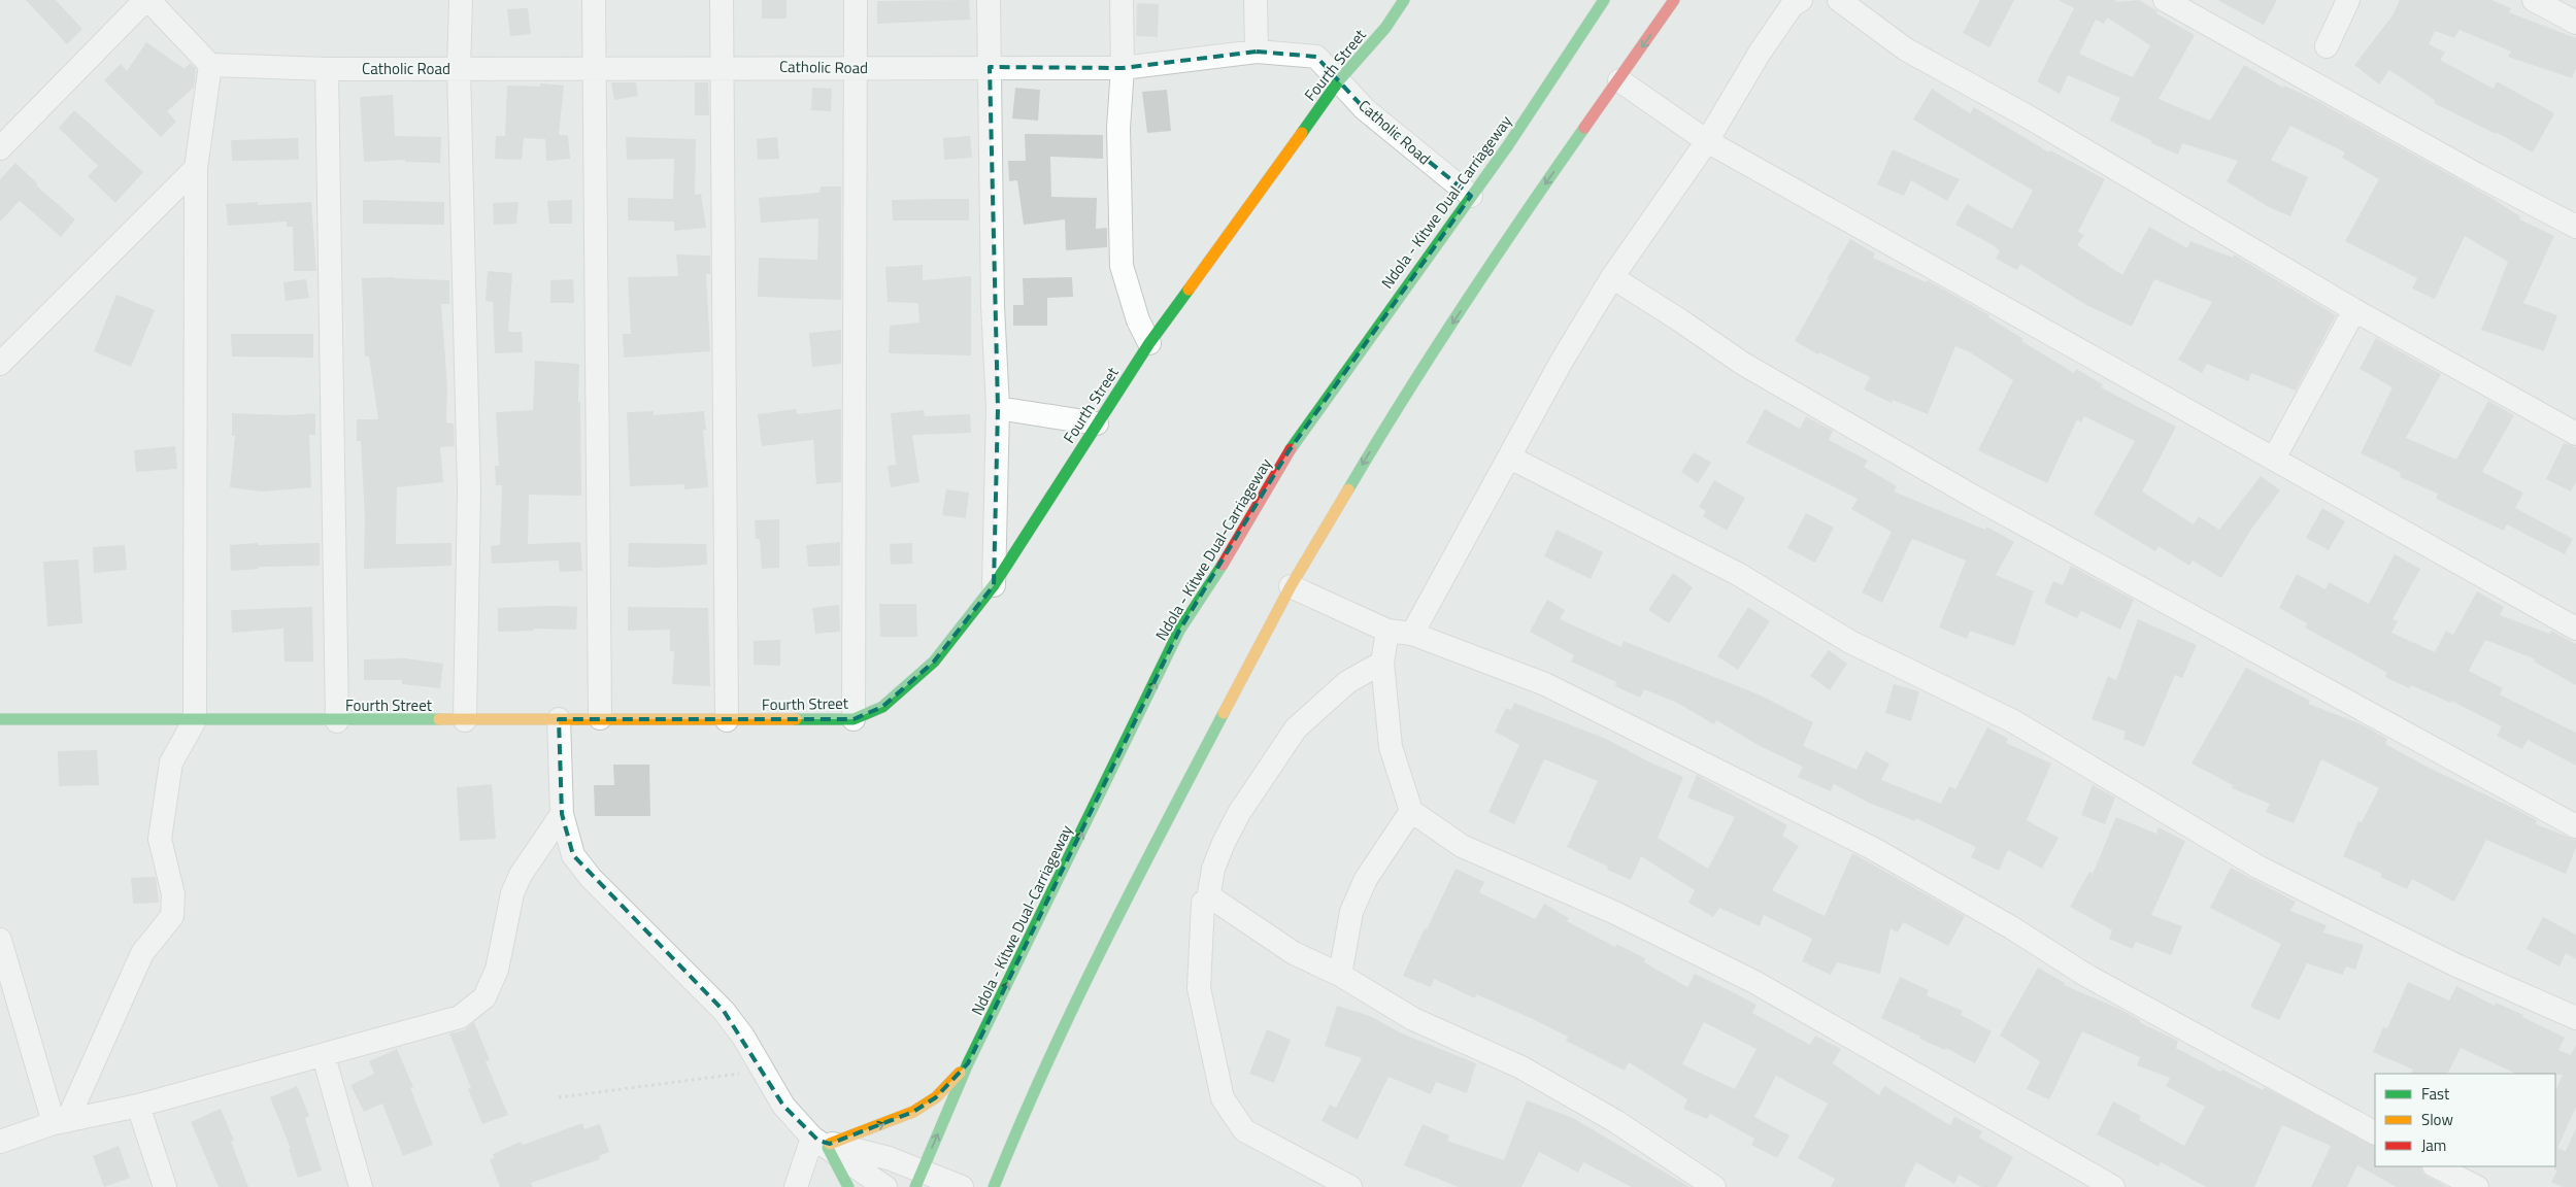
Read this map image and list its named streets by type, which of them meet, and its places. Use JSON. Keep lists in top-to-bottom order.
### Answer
{
  "streets": {
    "main road": ["Fourth Street", "Ndola - Kitwe Dual-Carriageway"],
    "street": ["Catholic Road"]
  },
  "crossings": [
    ["Fourth Street", "Catholic Road"],
    ["Catholic Road", "Ndola - Kitwe Dual-Carriageway"]
  ],
  "legend": ["Fast", "Slow", "Jam"]
}
